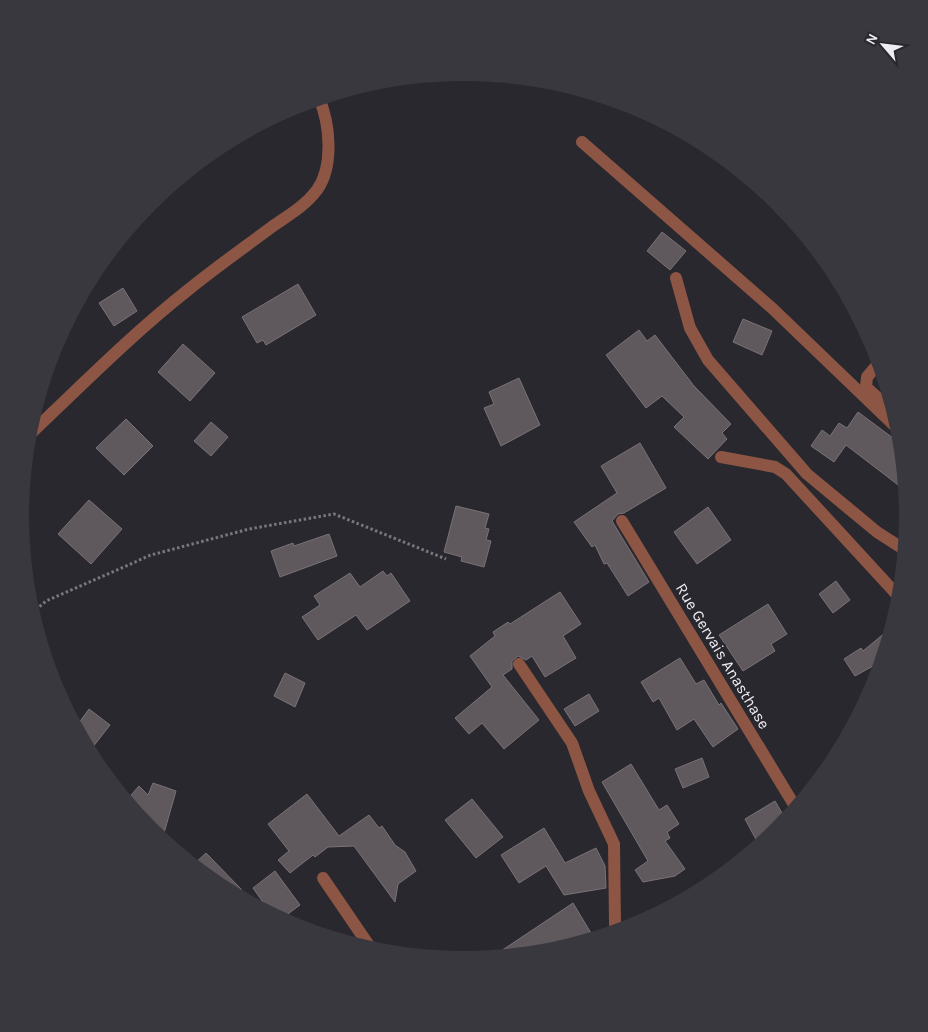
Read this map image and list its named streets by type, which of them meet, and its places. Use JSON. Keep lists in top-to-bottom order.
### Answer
{
  "streets": {
    "street": ["Rue Gervais Anasthase"]
  },
  "north": "top left"
}
